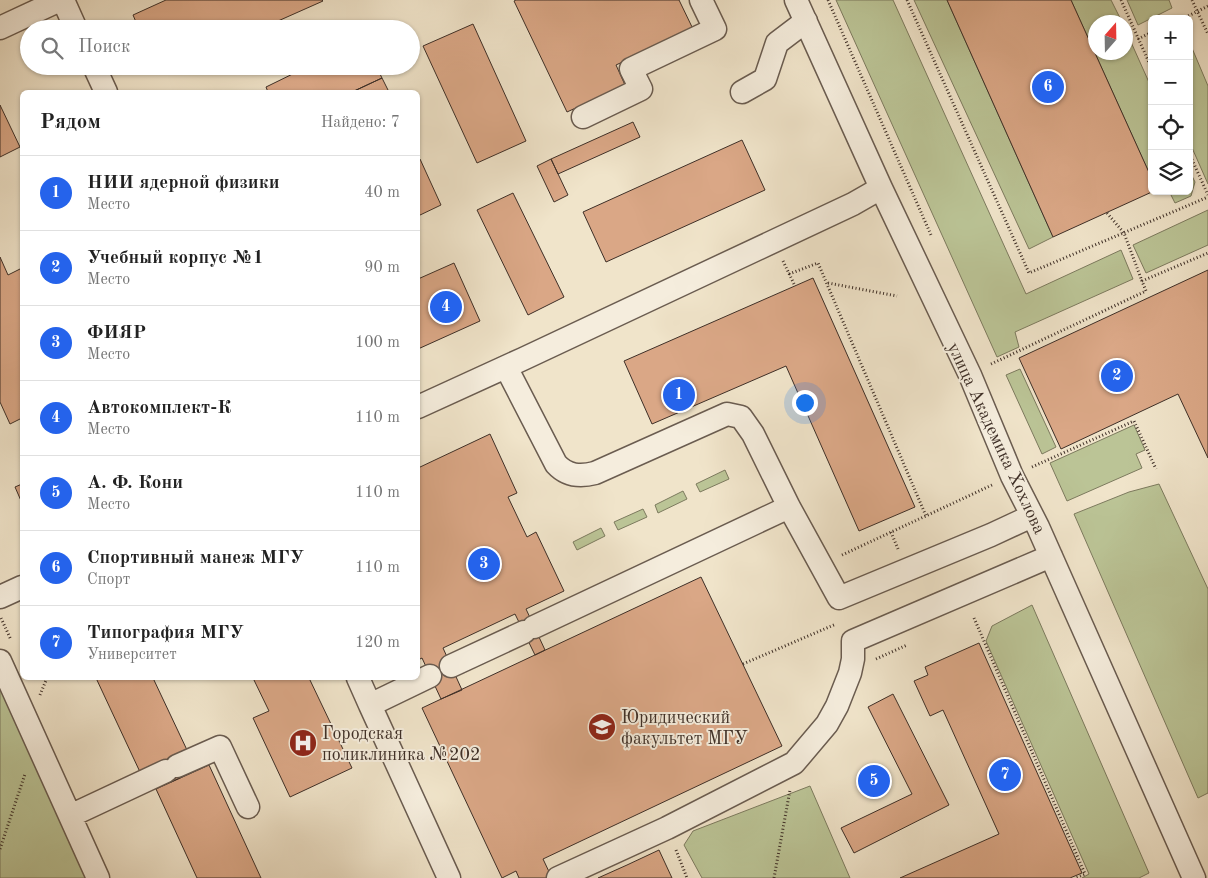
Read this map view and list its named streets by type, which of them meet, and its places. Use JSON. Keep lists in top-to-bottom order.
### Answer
{
  "streets": {
    "street": ["улица Академика Хохлова"]
  },
  "places": {
    "school or university": ["Юридический факультет МГУ"],
    "hospital": ["Городская поликлиника №202"]
  },
  "north": "top",
  "page": {
    "map_buttons": ["+", "−"],
    "search": "Поиск",
    "pins": [
      "6",
      "4",
      "2",
      "1",
      "3",
      "7",
      "5"
    ],
    "heading": ["Рядом", "Найдено: 7"],
    "list": [
      {
        "mark": "1",
        "name": "НИИ ядерной физики",
        "note": "Место",
        "value": "40 m"
      },
      {
        "mark": "2",
        "name": "Учебный корпус №1",
        "note": "Место",
        "value": "90 m"
      },
      {
        "mark": "3",
        "name": "ФИЯР",
        "note": "Место",
        "value": "100 m"
      },
      {
        "mark": "4",
        "name": "Автокомплект-К",
        "note": "Место",
        "value": "110 m"
      },
      {
        "mark": "5",
        "name": "А. Ф. Кони",
        "note": "Место",
        "value": "110 m"
      },
      {
        "mark": "6",
        "name": "Спортивный манеж МГУ",
        "note": "Спорт",
        "value": "110 m"
      },
      {
        "mark": "7",
        "name": "Типография МГУ",
        "note": "Университет",
        "value": "120 m"
      }
    ]
  }
}
